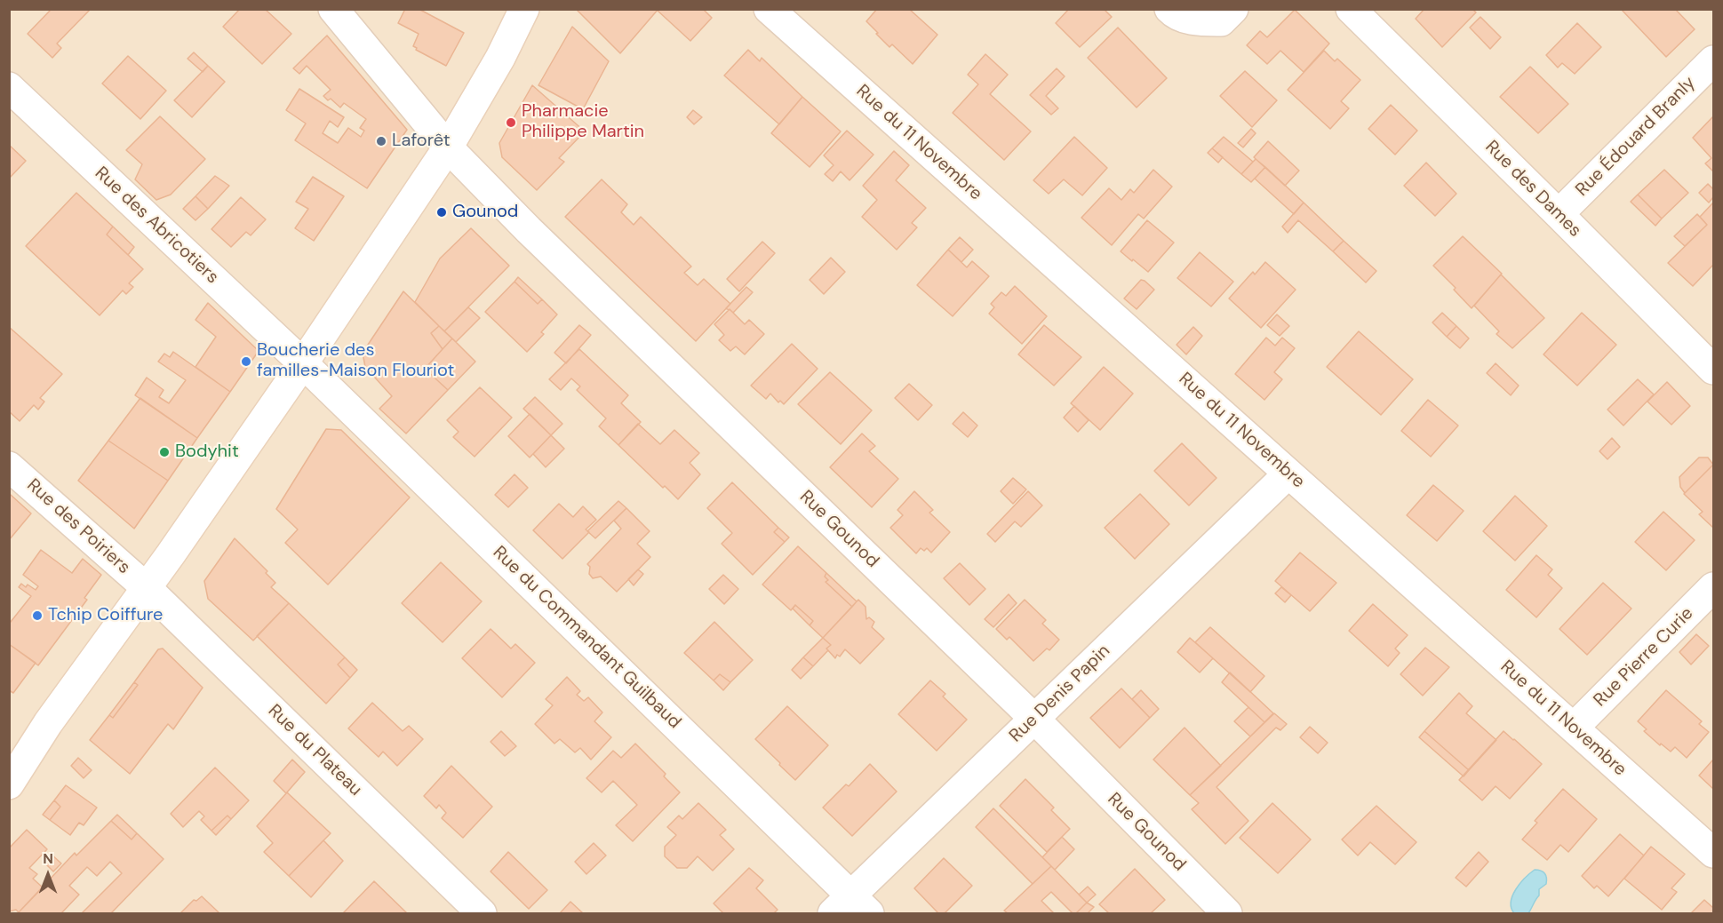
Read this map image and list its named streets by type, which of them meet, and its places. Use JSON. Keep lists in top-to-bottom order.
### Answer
{
  "streets": {
    "street": [
      "Rue Édouard Branly",
      "Rue du 11 Novembre",
      "Rue des Dames",
      "Rue des Abricotiers",
      "Rue des Poiriers",
      "Rue Gounod",
      "Rue du Commandant Guilbaud",
      "Rue Pierre Curie",
      "Rue Denis Papin",
      "Rue du Plateau"
    ]
  },
  "crossings": [
    ["Rue Édouard Branly", "Rue des Dames"],
    ["Rue du 11 Novembre", "Rue Pierre Curie"],
    ["Rue du 11 Novembre", "Rue Denis Papin"],
    ["Rue des Abricotiers", "Rue du Commandant Guilbaud"],
    ["Rue des Poiriers", "Rue du Plateau"],
    ["Rue Gounod", "Rue Denis Papin"],
    ["Rue du Commandant Guilbaud", "Rue Denis Papin"]
  ],
  "places": [
    "Pharmacie Philippe Martin",
    "Laforêt",
    "Gounod",
    "Boucherie des familles-Maison Flouriot",
    "Bodyhit",
    "Tchip Coiffure"
  ],
  "north": "top"
}
